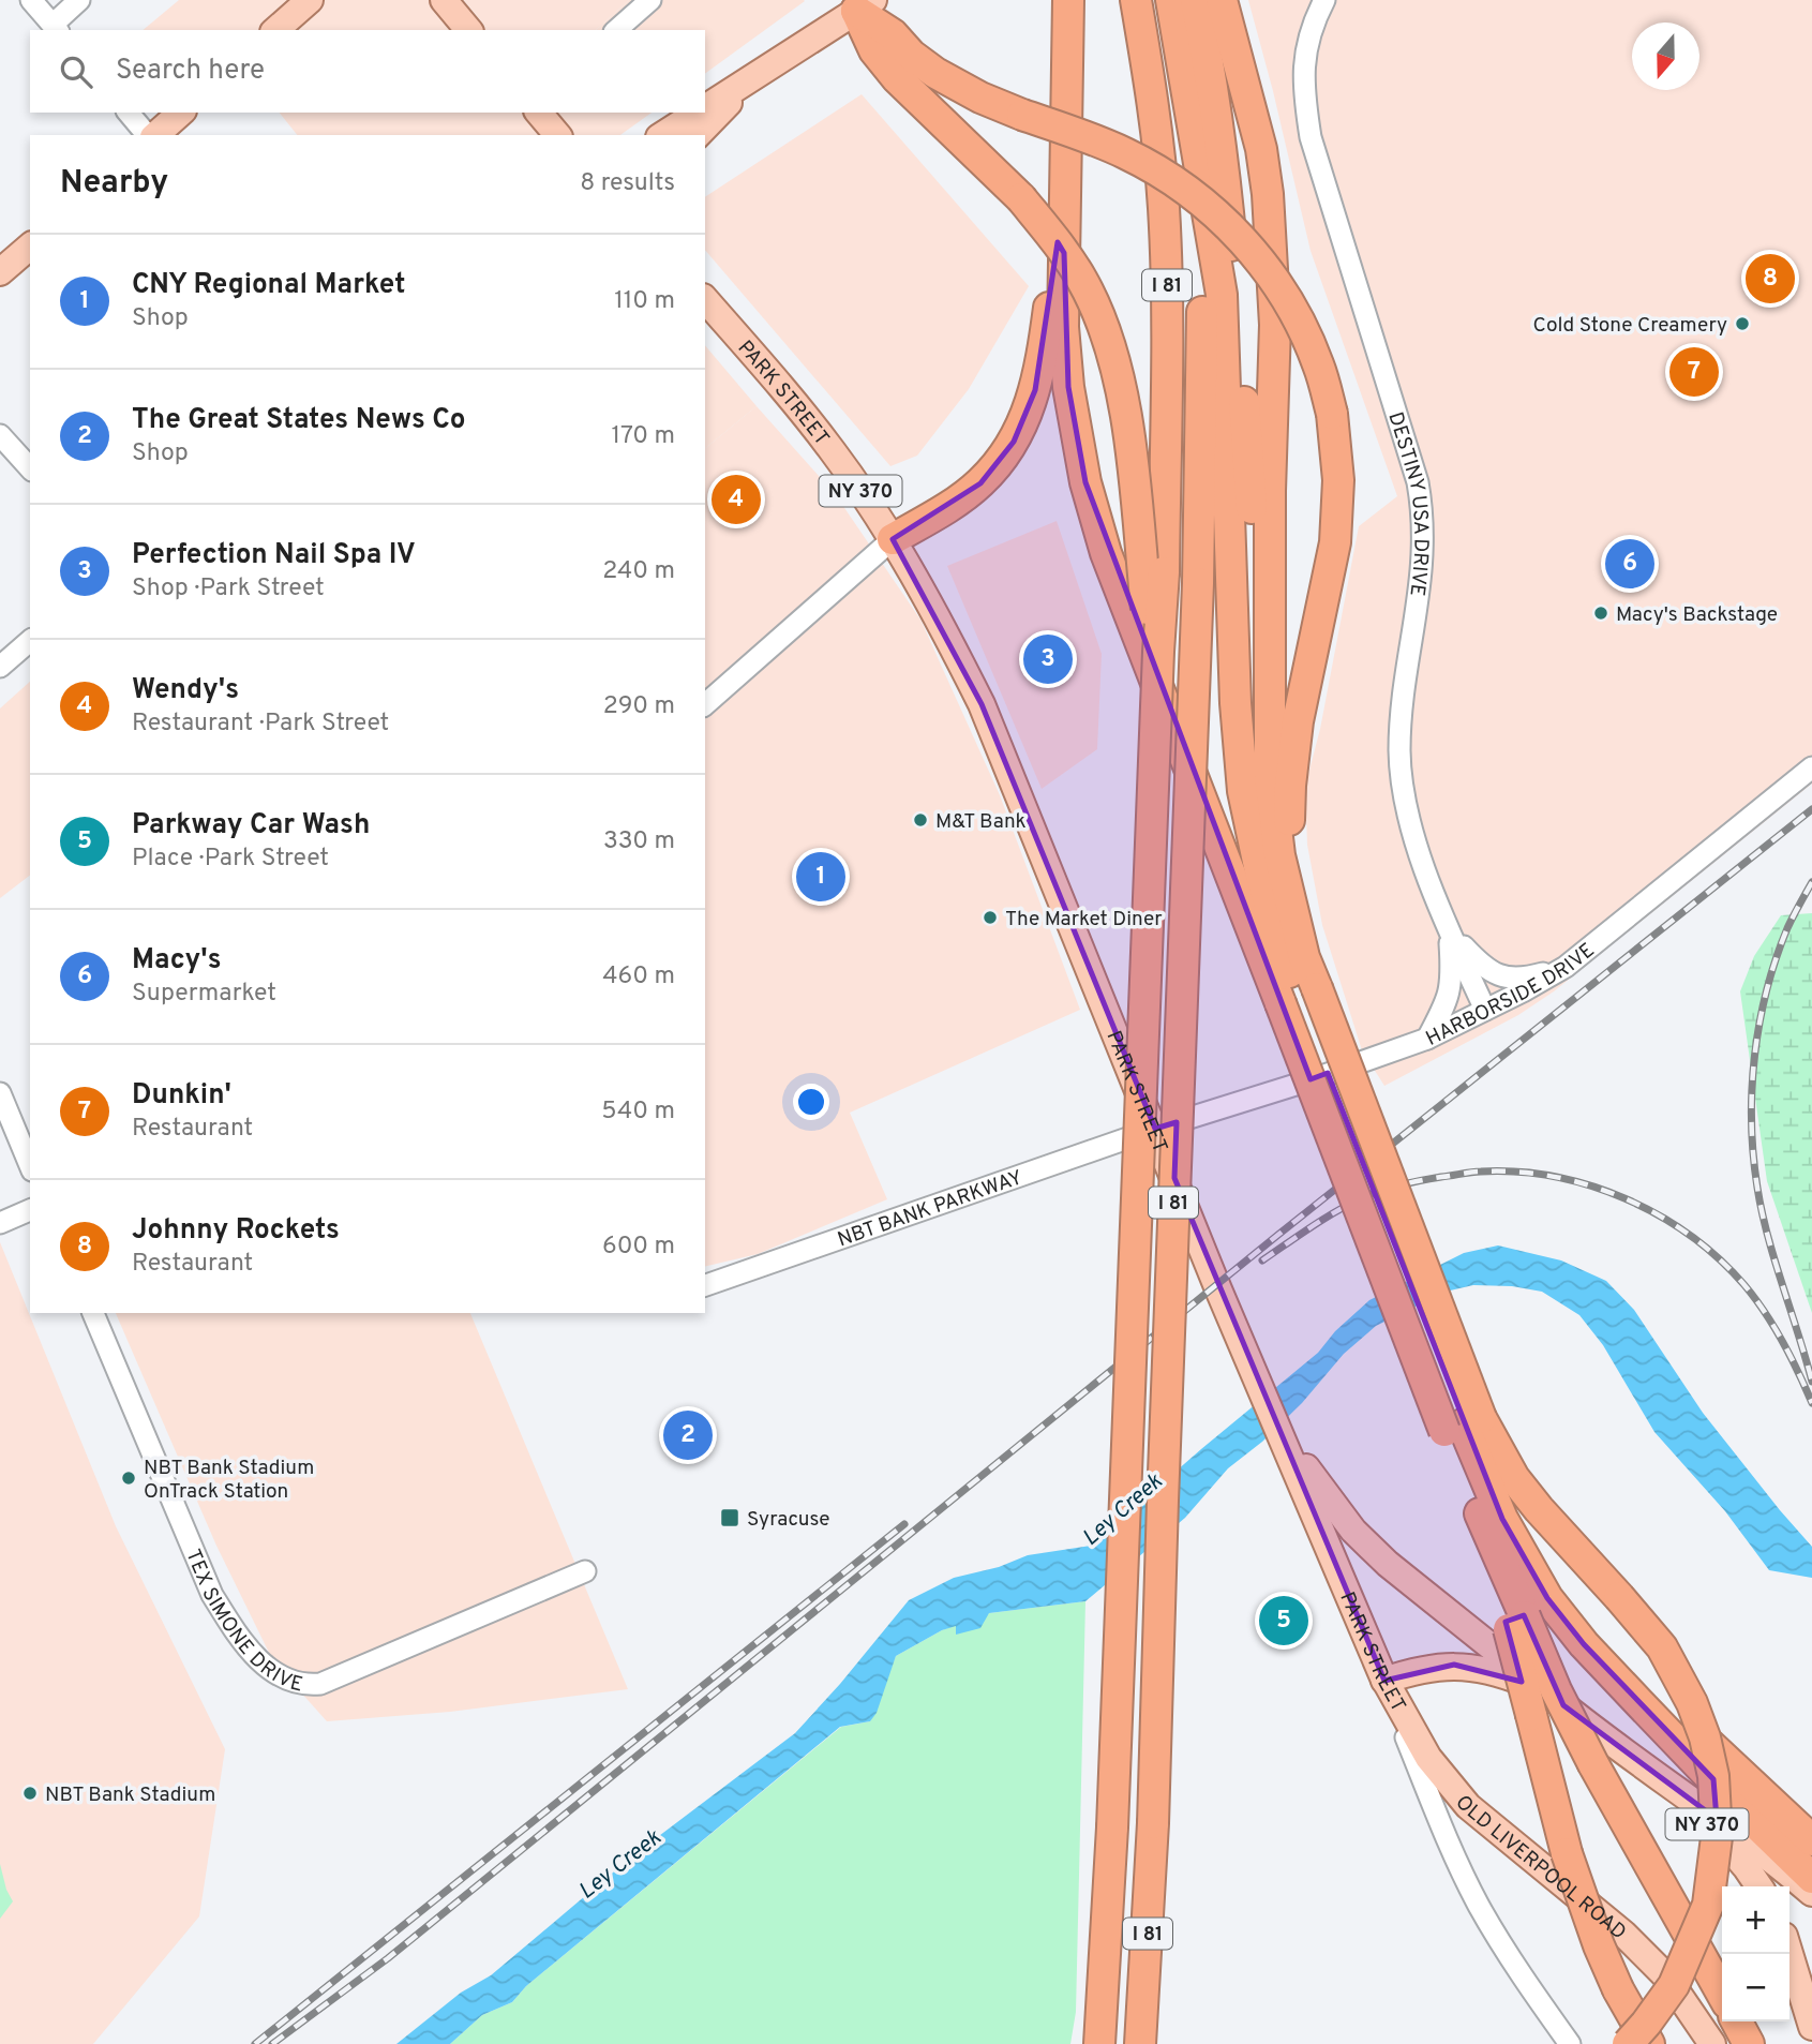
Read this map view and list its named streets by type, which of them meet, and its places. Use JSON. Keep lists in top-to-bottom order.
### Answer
{
  "streets": {
    "highway": ["I 81"],
    "main road": ["PARK STREET", "NY 370", "OLD LIVERPOOL ROAD"],
    "street": [
      "DESTINY USA DRIVE",
      "HARBORSIDE DRIVE",
      "NBT BANK PARKWAY",
      "TEX SIMONE DRIVE"
    ]
  },
  "crossings": [
    ["PARK STREET", "NY 370"],
    ["PARK STREET", "HARBORSIDE DRIVE"],
    ["PARK STREET", "NBT BANK PARKWAY"],
    ["PARK STREET", "OLD LIVERPOOL ROAD"],
    ["NY 370", "OLD LIVERPOOL ROAD"],
    ["DESTINY USA DRIVE", "HARBORSIDE DRIVE"],
    ["HARBORSIDE DRIVE", "NBT BANK PARKWAY"]
  ],
  "water": ["Ley Creek"],
  "places": {
    "other": [
      "Cold Stone Creamery",
      "Macy's Backstage",
      "M&T Bank",
      "The Market Diner",
      "NBT Bank Stadium OnTrack Station",
      "NBT Bank Stadium"
    ],
    "transit": ["Syracuse"]
  },
  "north": "bottom",
  "page": {
    "search": "Search here",
    "heading": ["Nearby", "8 results"],
    "list": [
      {
        "mark": "1",
        "name": "CNY Regional Market",
        "note": "Shop",
        "value": "110 m"
      },
      {
        "mark": "2",
        "name": "The Great States News Co",
        "note": "Shop",
        "value": "170 m"
      },
      {
        "mark": "3",
        "name": "Perfection Nail Spa IV",
        "note": "Shop · Park Street",
        "value": "240 m"
      },
      {
        "mark": "4",
        "name": "Wendy's",
        "note": "Restaurant · Park Street",
        "value": "290 m"
      },
      {
        "mark": "5",
        "name": "Parkway Car Wash",
        "note": "Place · Park Street",
        "value": "330 m"
      },
      {
        "mark": "6",
        "name": "Macy's",
        "note": "Supermarket",
        "value": "460 m"
      },
      {
        "mark": "7",
        "name": "Dunkin'",
        "note": "Restaurant",
        "value": "540 m"
      },
      {
        "mark": "8",
        "name": "Johnny Rockets",
        "note": "Restaurant",
        "value": "600 m"
      }
    ],
    "pins": [
      "8",
      "7",
      "4",
      "6",
      "3",
      "1",
      "2",
      "5"
    ],
    "map_buttons": ["+", "−"]
  }
}
